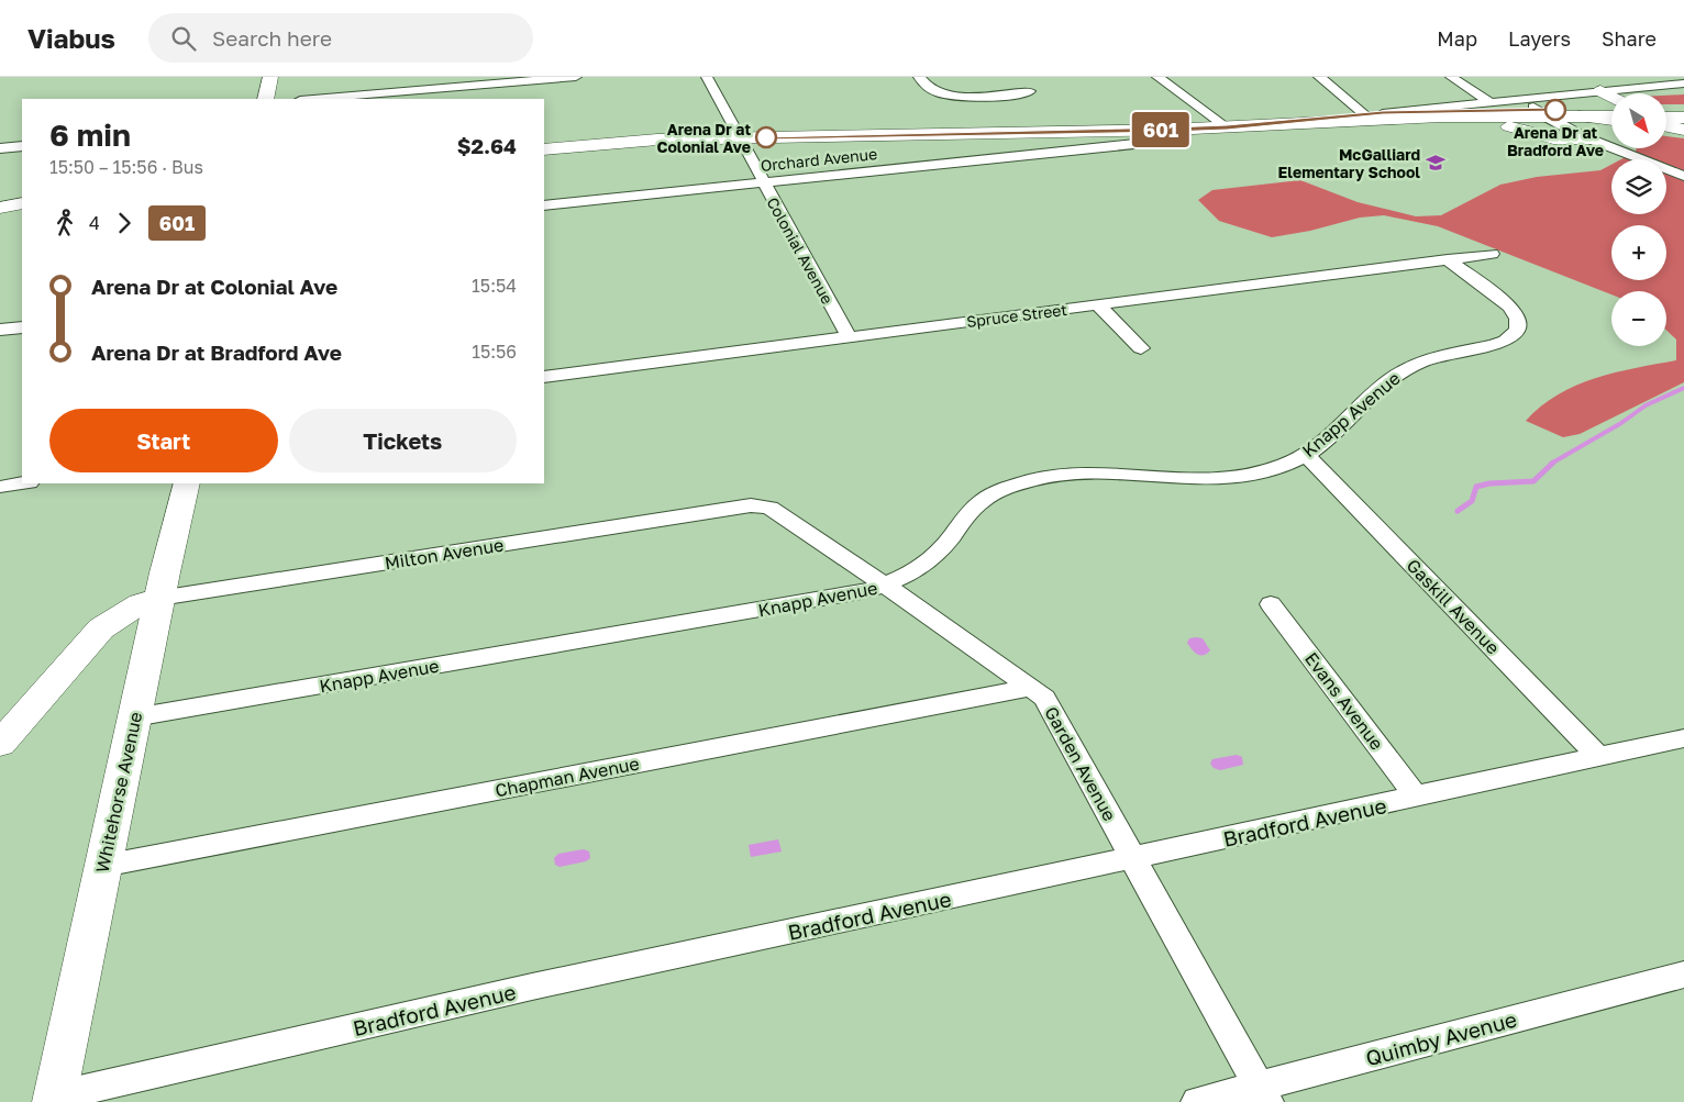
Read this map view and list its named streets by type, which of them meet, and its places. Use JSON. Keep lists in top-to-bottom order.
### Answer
{
  "streets": {
    "main road": ["Whitehorse Avenue"],
    "street": [
      "Orchard Avenue",
      "Colonial Avenue",
      "Spruce Street",
      "Knapp Avenue",
      "Milton Avenue",
      "Gaskill Avenue",
      "Evans Avenue",
      "Garden Avenue",
      "Chapman Avenue",
      "Bradford Avenue",
      "Quimby Avenue"
    ]
  },
  "crossings": [
    ["Orchard Avenue", "Colonial Avenue"],
    ["Colonial Avenue", "Spruce Street"],
    ["Spruce Street", "Knapp Avenue"],
    ["Knapp Avenue", "Gaskill Avenue"],
    ["Knapp Avenue", "Garden Avenue"],
    ["Knapp Avenue", "Whitehorse Avenue"],
    ["Milton Avenue", "Garden Avenue"],
    ["Milton Avenue", "Whitehorse Avenue"],
    ["Gaskill Avenue", "Bradford Avenue"],
    ["Evans Avenue", "Bradford Avenue"],
    ["Garden Avenue", "Chapman Avenue"],
    ["Garden Avenue", "Bradford Avenue"],
    ["Garden Avenue", "Quimby Avenue"],
    ["Chapman Avenue", "Whitehorse Avenue"],
    ["Whitehorse Avenue", "Bradford Avenue"]
  ],
  "places": {
    "other": ["Arena Dr at Bradford Ave", "Arena Dr at Colonial Ave"],
    "school or university": ["McGalliard Elementary School"]
  },
  "lines": ["bus line 601"],
  "north": "bottom right",
  "page": {
    "header": "Viabus",
    "search": "Search here",
    "nav": ["Map", "Layers", "Share"],
    "on_map": "601",
    "map_buttons": ["+", "−"],
    "heading": ["6 min", "15:50 – 15:56 · Bus", "$2.64"],
    "legs": ["4", "601"],
    "list": [
      {
        "name": "Arena Dr at Colonial Ave",
        "value": "15:54"
      },
      {
        "name": "Arena Dr at Bradford Ave",
        "value": "15:56"
      }
    ],
    "buttons": ["Start", "Tickets"]
  }
}
